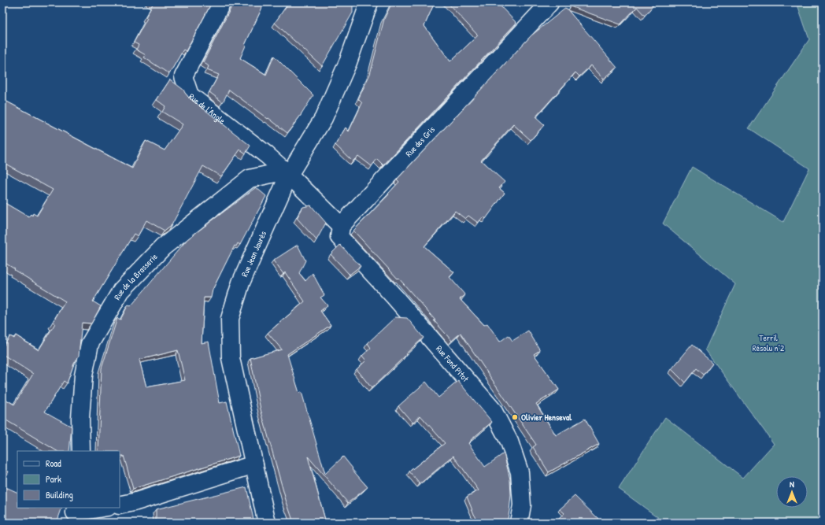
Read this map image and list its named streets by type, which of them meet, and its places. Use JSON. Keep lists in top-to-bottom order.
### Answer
{
  "streets": {
    "street": [
      "Rue de l'Angle",
      "Rue des Gris",
      "Rue Jean Jaurès",
      "Rue de la Brasserie",
      "Rue Fond Pitot"
    ]
  },
  "crossings": [
    ["Rue de l'Angle", "Rue Jean Jaurès"],
    ["Rue de l'Angle", "Rue de la Brasserie"],
    ["Rue des Gris", "Rue Fond Pitot"],
    ["Rue Jean Jaurès", "Rue de la Brasserie"]
  ],
  "parks": ["Terril Résolu n°2"],
  "places": ["Olivier Henseval"],
  "legend": ["Road", "Park", "Building"],
  "north": "top"
}
